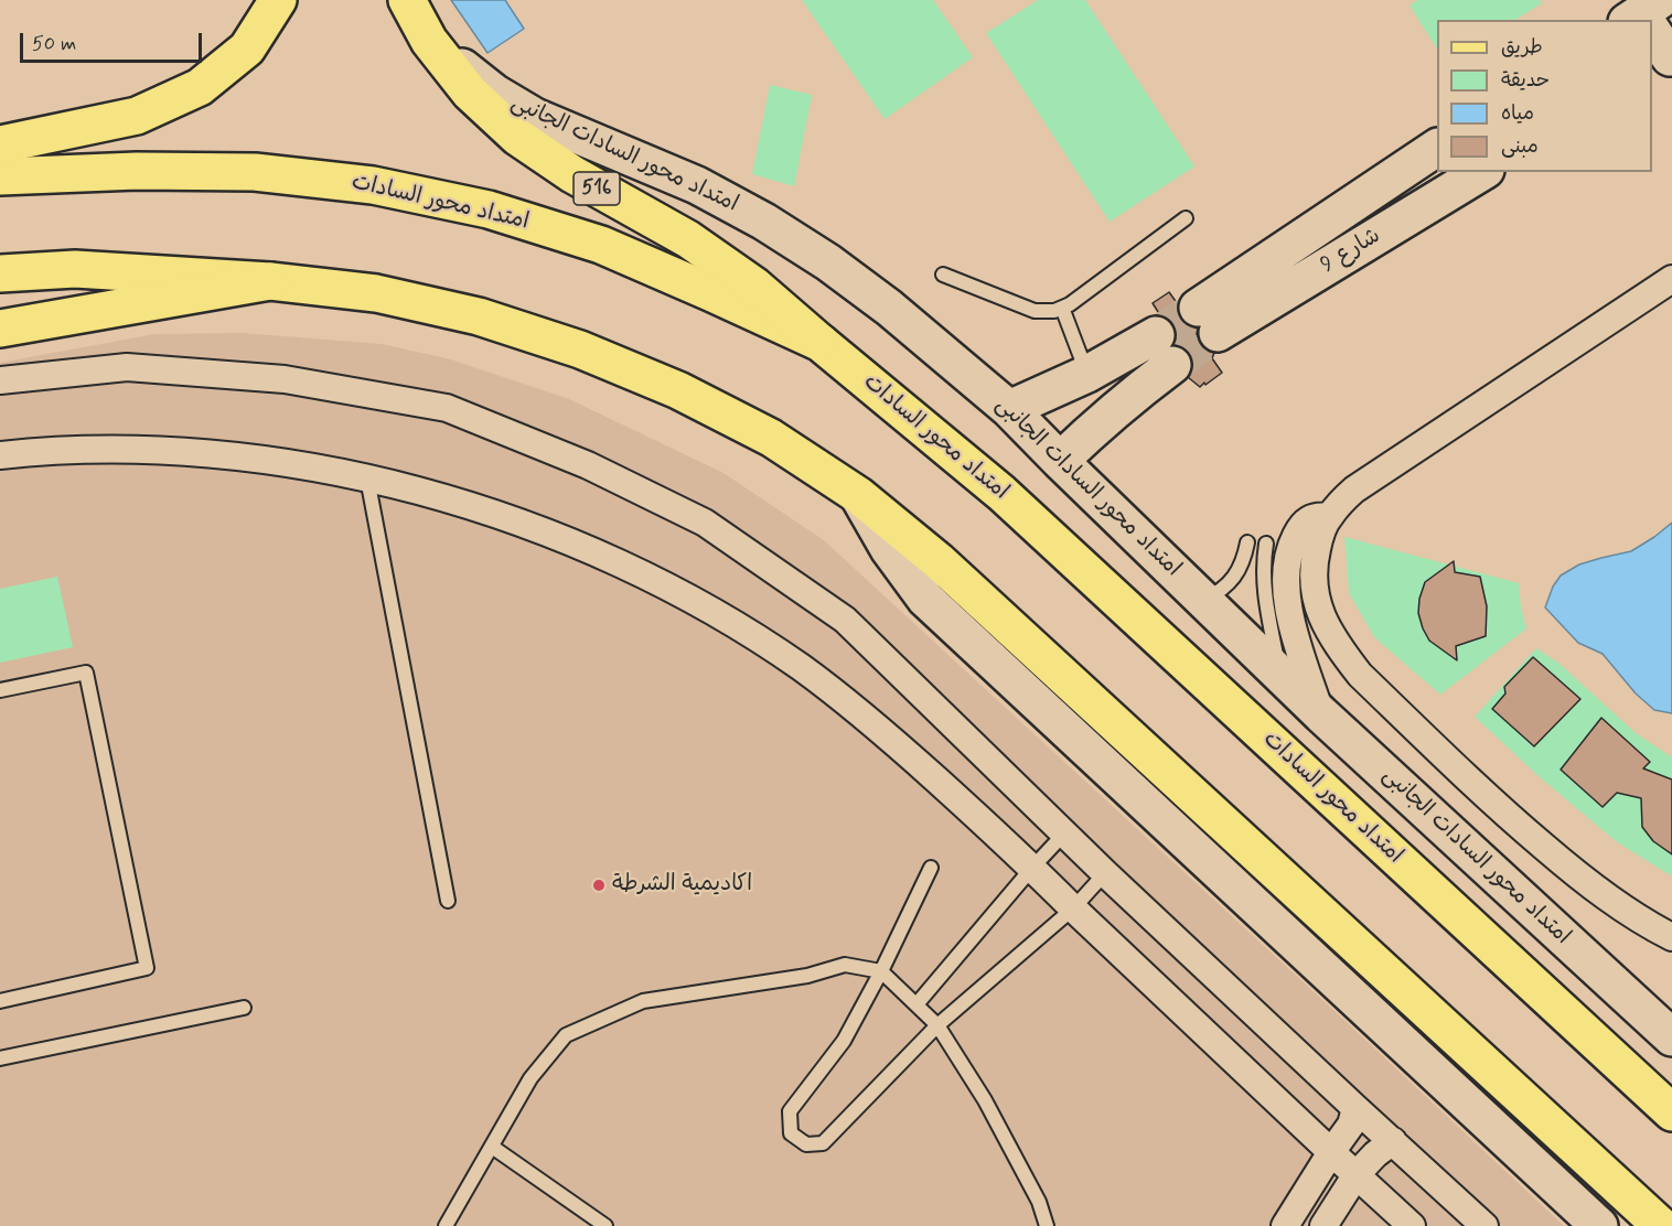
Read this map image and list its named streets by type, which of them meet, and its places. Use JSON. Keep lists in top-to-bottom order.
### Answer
{
  "streets": {
    "main road": ["516", "امتداد محور السادات"],
    "street": ["امتداد محور السادات الجانبى", "شارع 9"]
  },
  "crossings": [
    ["امتداد محور السادات الجانبى", "516"],
    ["516", "امتداد محور السادات"]
  ],
  "places": ["اكاديمية الشرطة"],
  "legend": [
    "طريق",
    "حديقة",
    "مياه",
    "مبنى"
  ],
  "scale_bar": "50 m"
}
